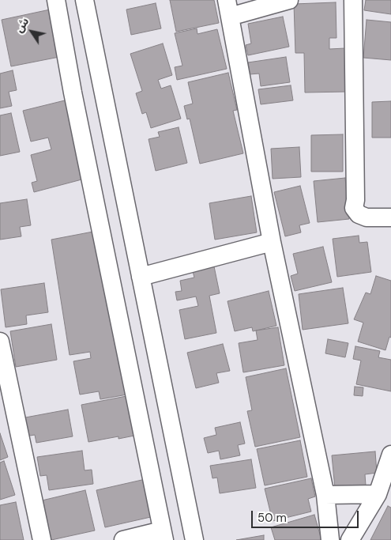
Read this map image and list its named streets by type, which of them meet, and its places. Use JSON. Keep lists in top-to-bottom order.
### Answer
{
  "scale_bar": "50 m",
  "north": "top left"
}
